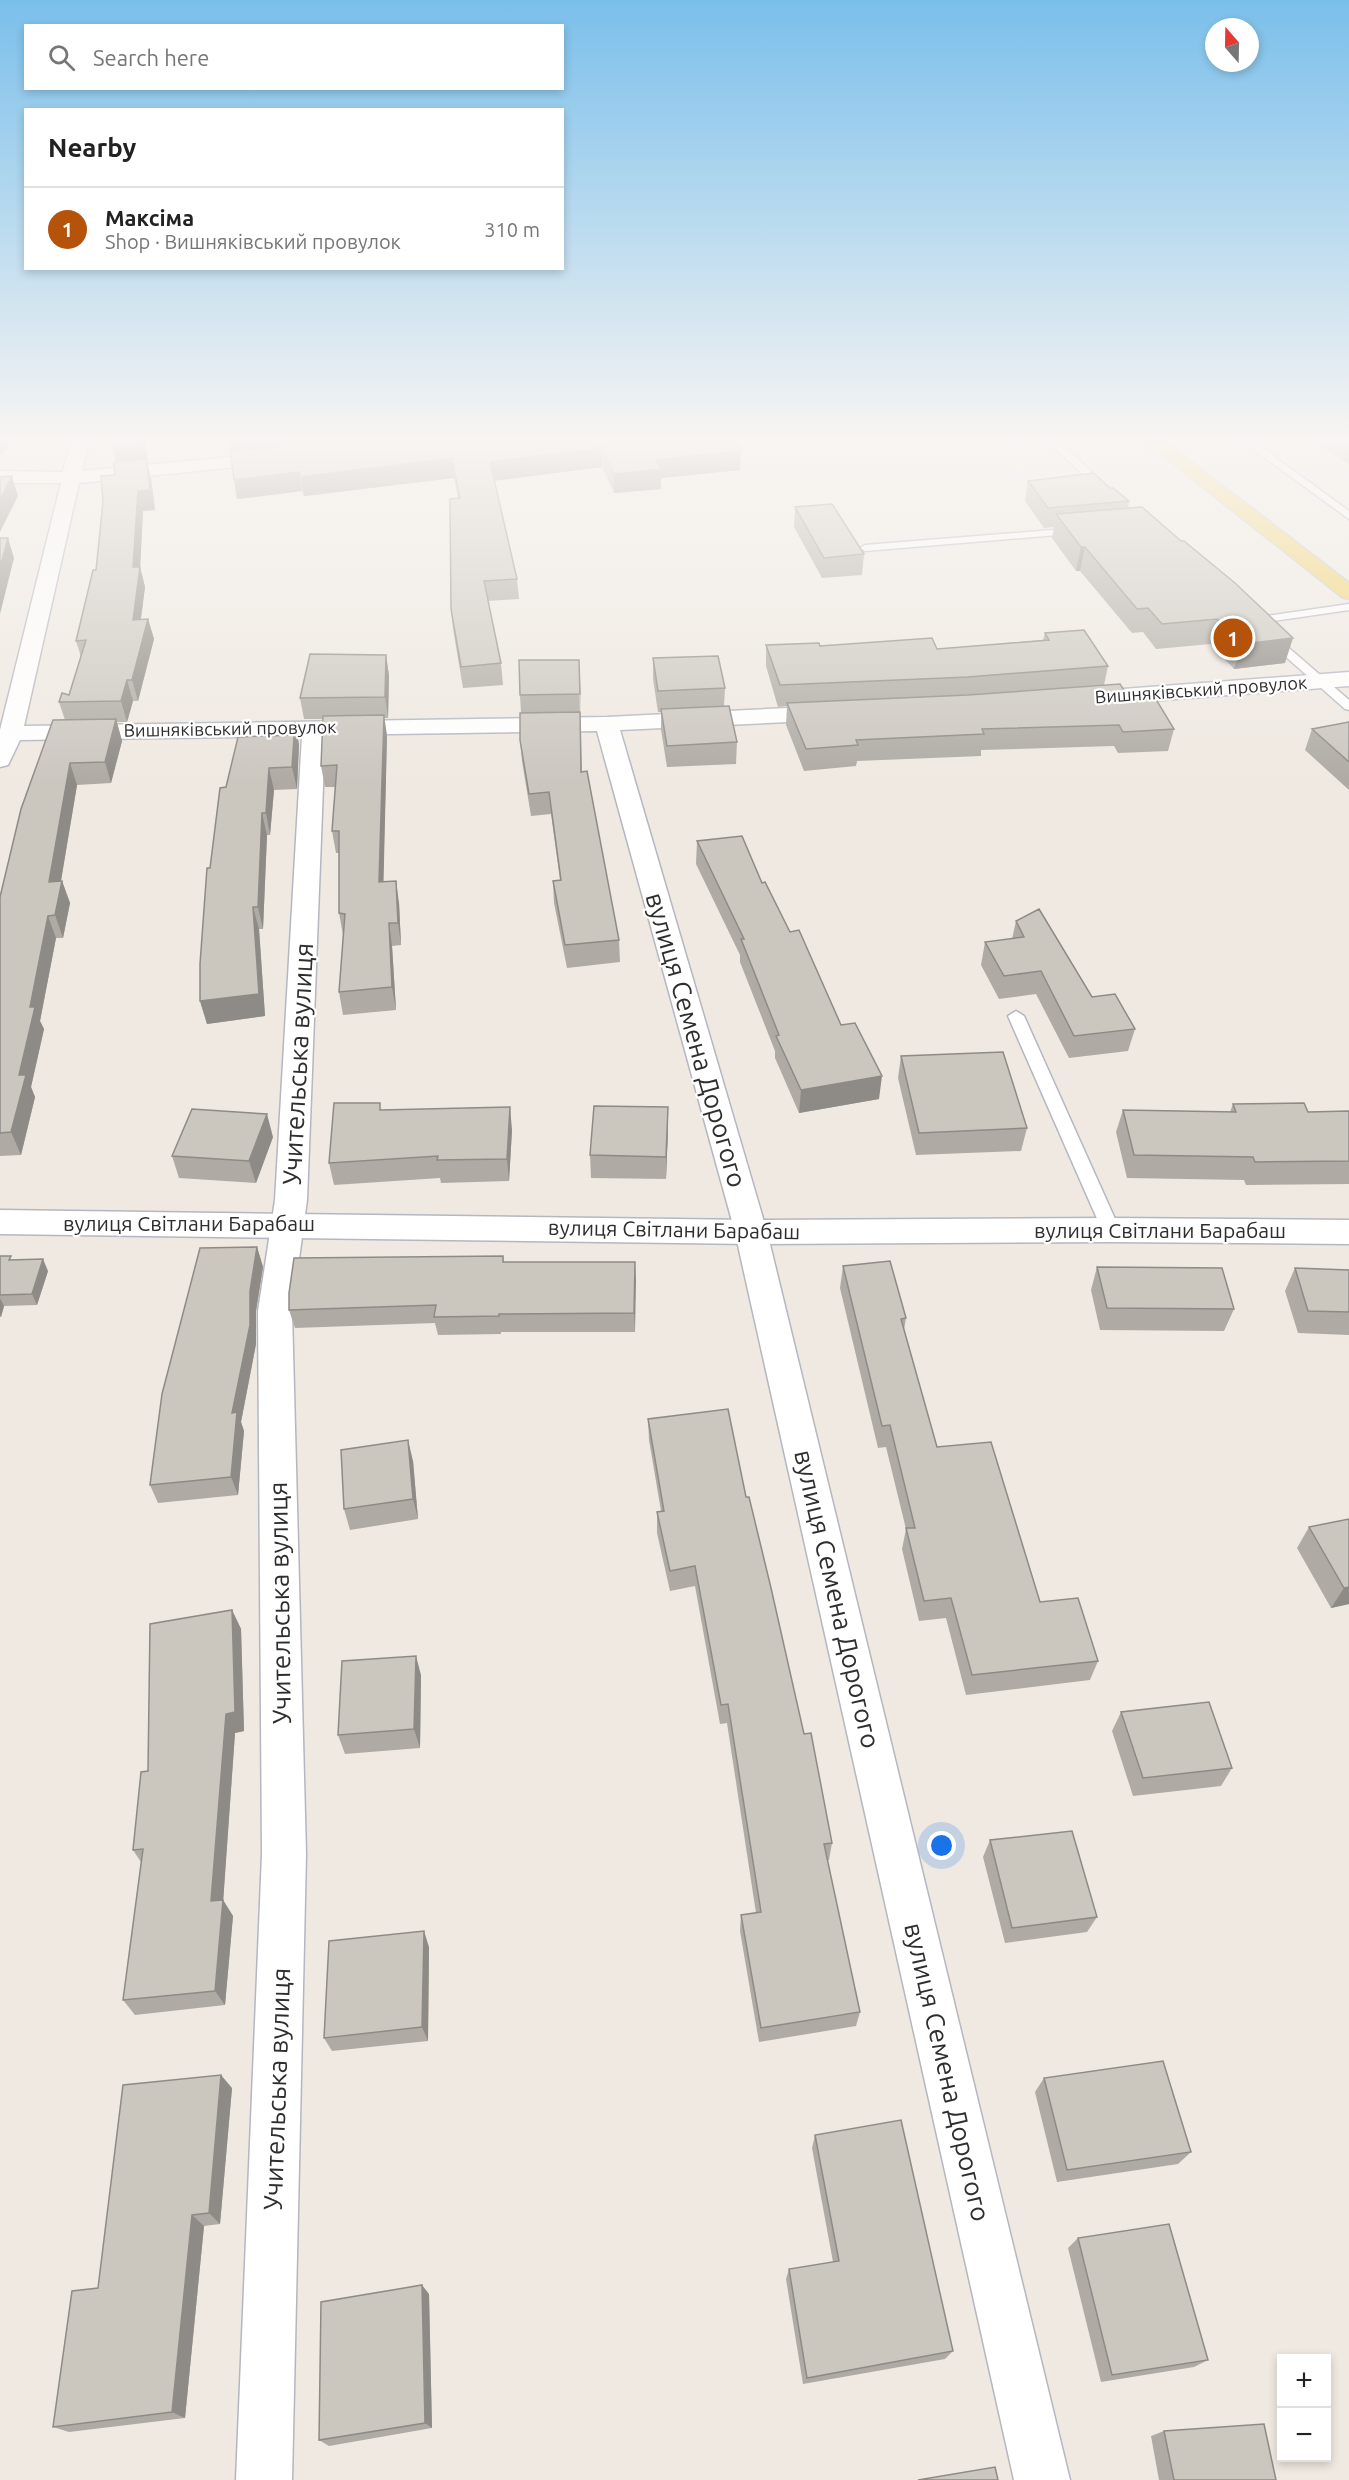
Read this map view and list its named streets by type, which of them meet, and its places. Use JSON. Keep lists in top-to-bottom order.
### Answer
{
  "streets": {
    "street": [
      "Вишняківський провулок",
      "вулиця Семена Дорогого",
      "Учительська вулиця",
      "вулиця Світлани Барабаш"
    ]
  },
  "crossings": [
    ["Вишняківський провулок", "вулиця Семена Дорогого"],
    ["Вишняківський провулок", "Учительська вулиця"],
    ["вулиця Семена Дорогого", "вулиця Світлани Барабаш"],
    ["Учительська вулиця", "вулиця Світлани Барабаш"]
  ],
  "north": "top",
  "page": {
    "search": "Search here",
    "heading": "Nearby",
    "list": [
      {
        "mark": "1",
        "name": "Максіма",
        "note": "Shop · Вишняківський провулок",
        "value": "310 m"
      }
    ],
    "pins": "1",
    "map_buttons": ["+", "−"]
  }
}
